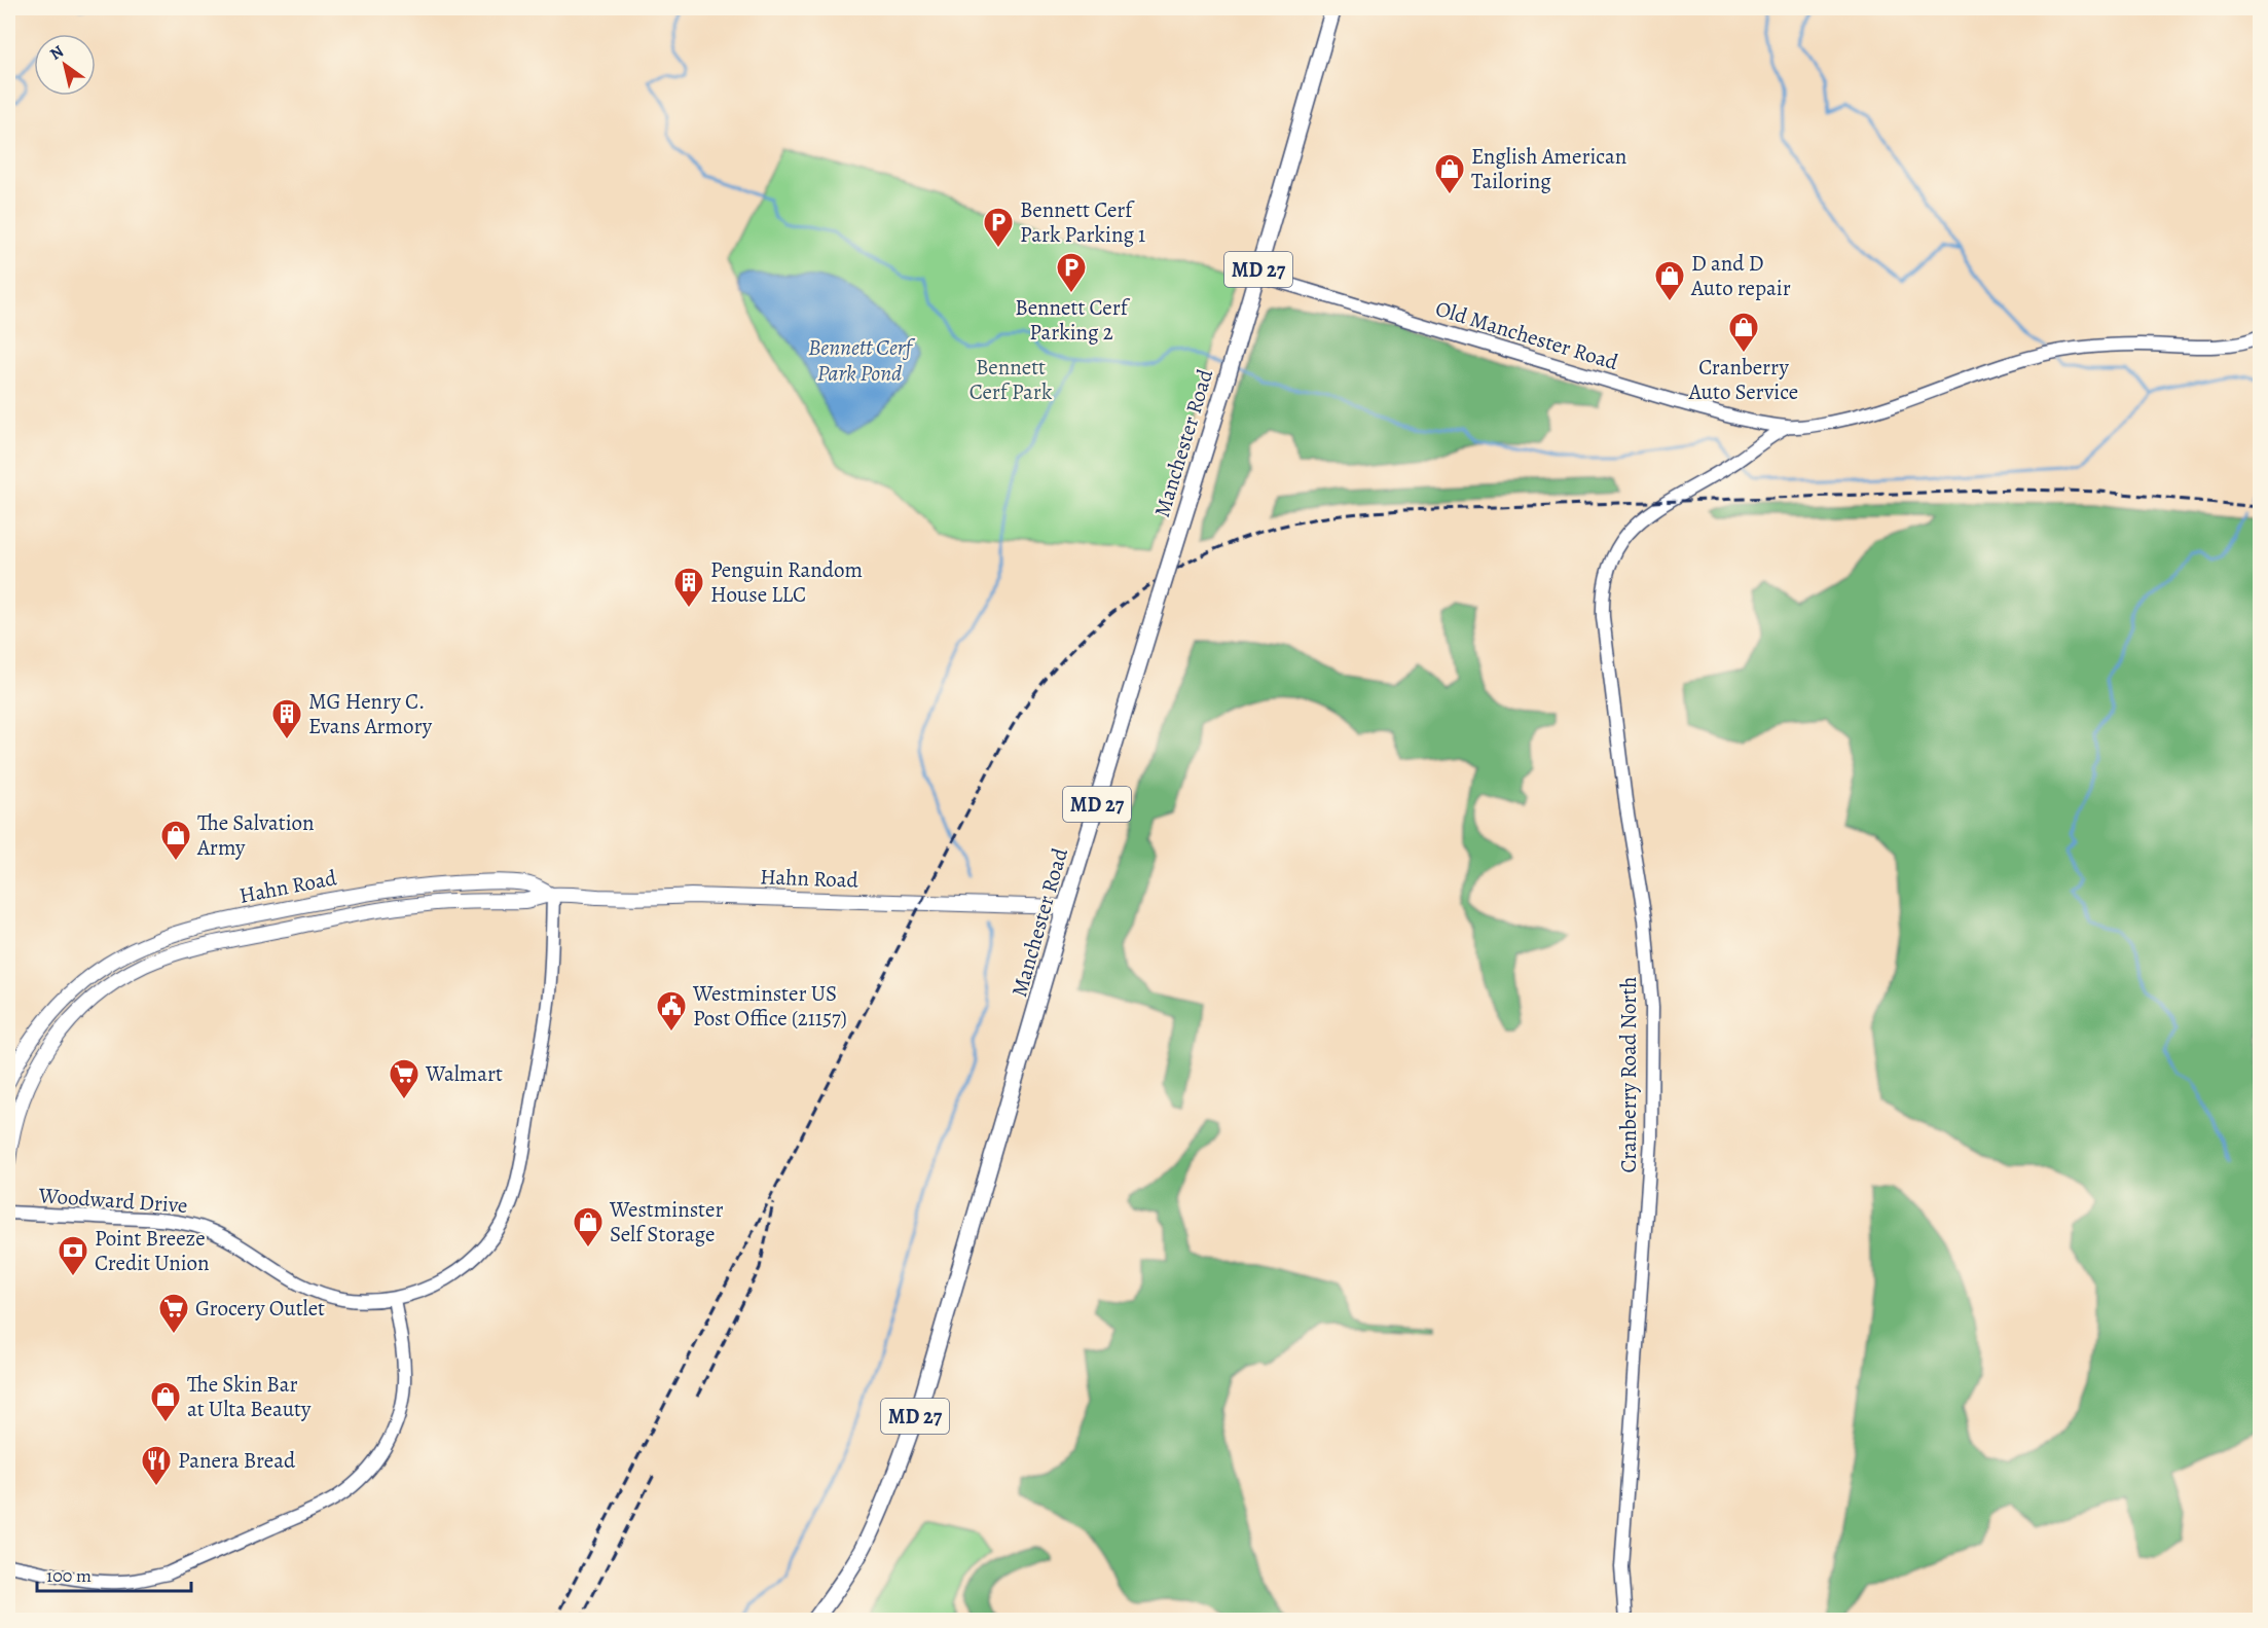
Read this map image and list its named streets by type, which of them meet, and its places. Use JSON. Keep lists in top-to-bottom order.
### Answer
{
  "streets": {
    "main road": ["MD 27", "Manchester Road", "Hahn Road"],
    "street": ["Old Manchester Road", "Cranberry Road North", "Woodward Drive"]
  },
  "crossings": [
    ["Old Manchester Road", "Manchester Road"],
    ["Old Manchester Road", "Cranberry Road North"],
    ["Manchester Road", "Hahn Road"],
    ["Hahn Road", "Woodward Drive"]
  ],
  "water": ["Bennett Cerf Park Pond"],
  "parks": ["Bennett Cerf Park"],
  "places": {
    "shop": [
      "English American Tailoring",
      "D and D Auto repair",
      "Cranberry Auto Service",
      "The Salvation Army",
      "Westminster Self Storage",
      "The Skin Bar at Ulta Beauty"
    ],
    "parking": ["Bennett Cerf Park Parking 1", "Bennett Cerf Parking 2"],
    "building": ["Penguin Random House LLC", "MG Henry C. Evans Armory"],
    "public building": ["Westminster US Post Office (21157)"],
    "supermarket": ["Walmart", "Grocery Outlet"],
    "bank": ["Point Breeze Credit Union"],
    "restaurant": ["Panera Bread"]
  },
  "scale_bar": "100 m",
  "north": "top left"
}
